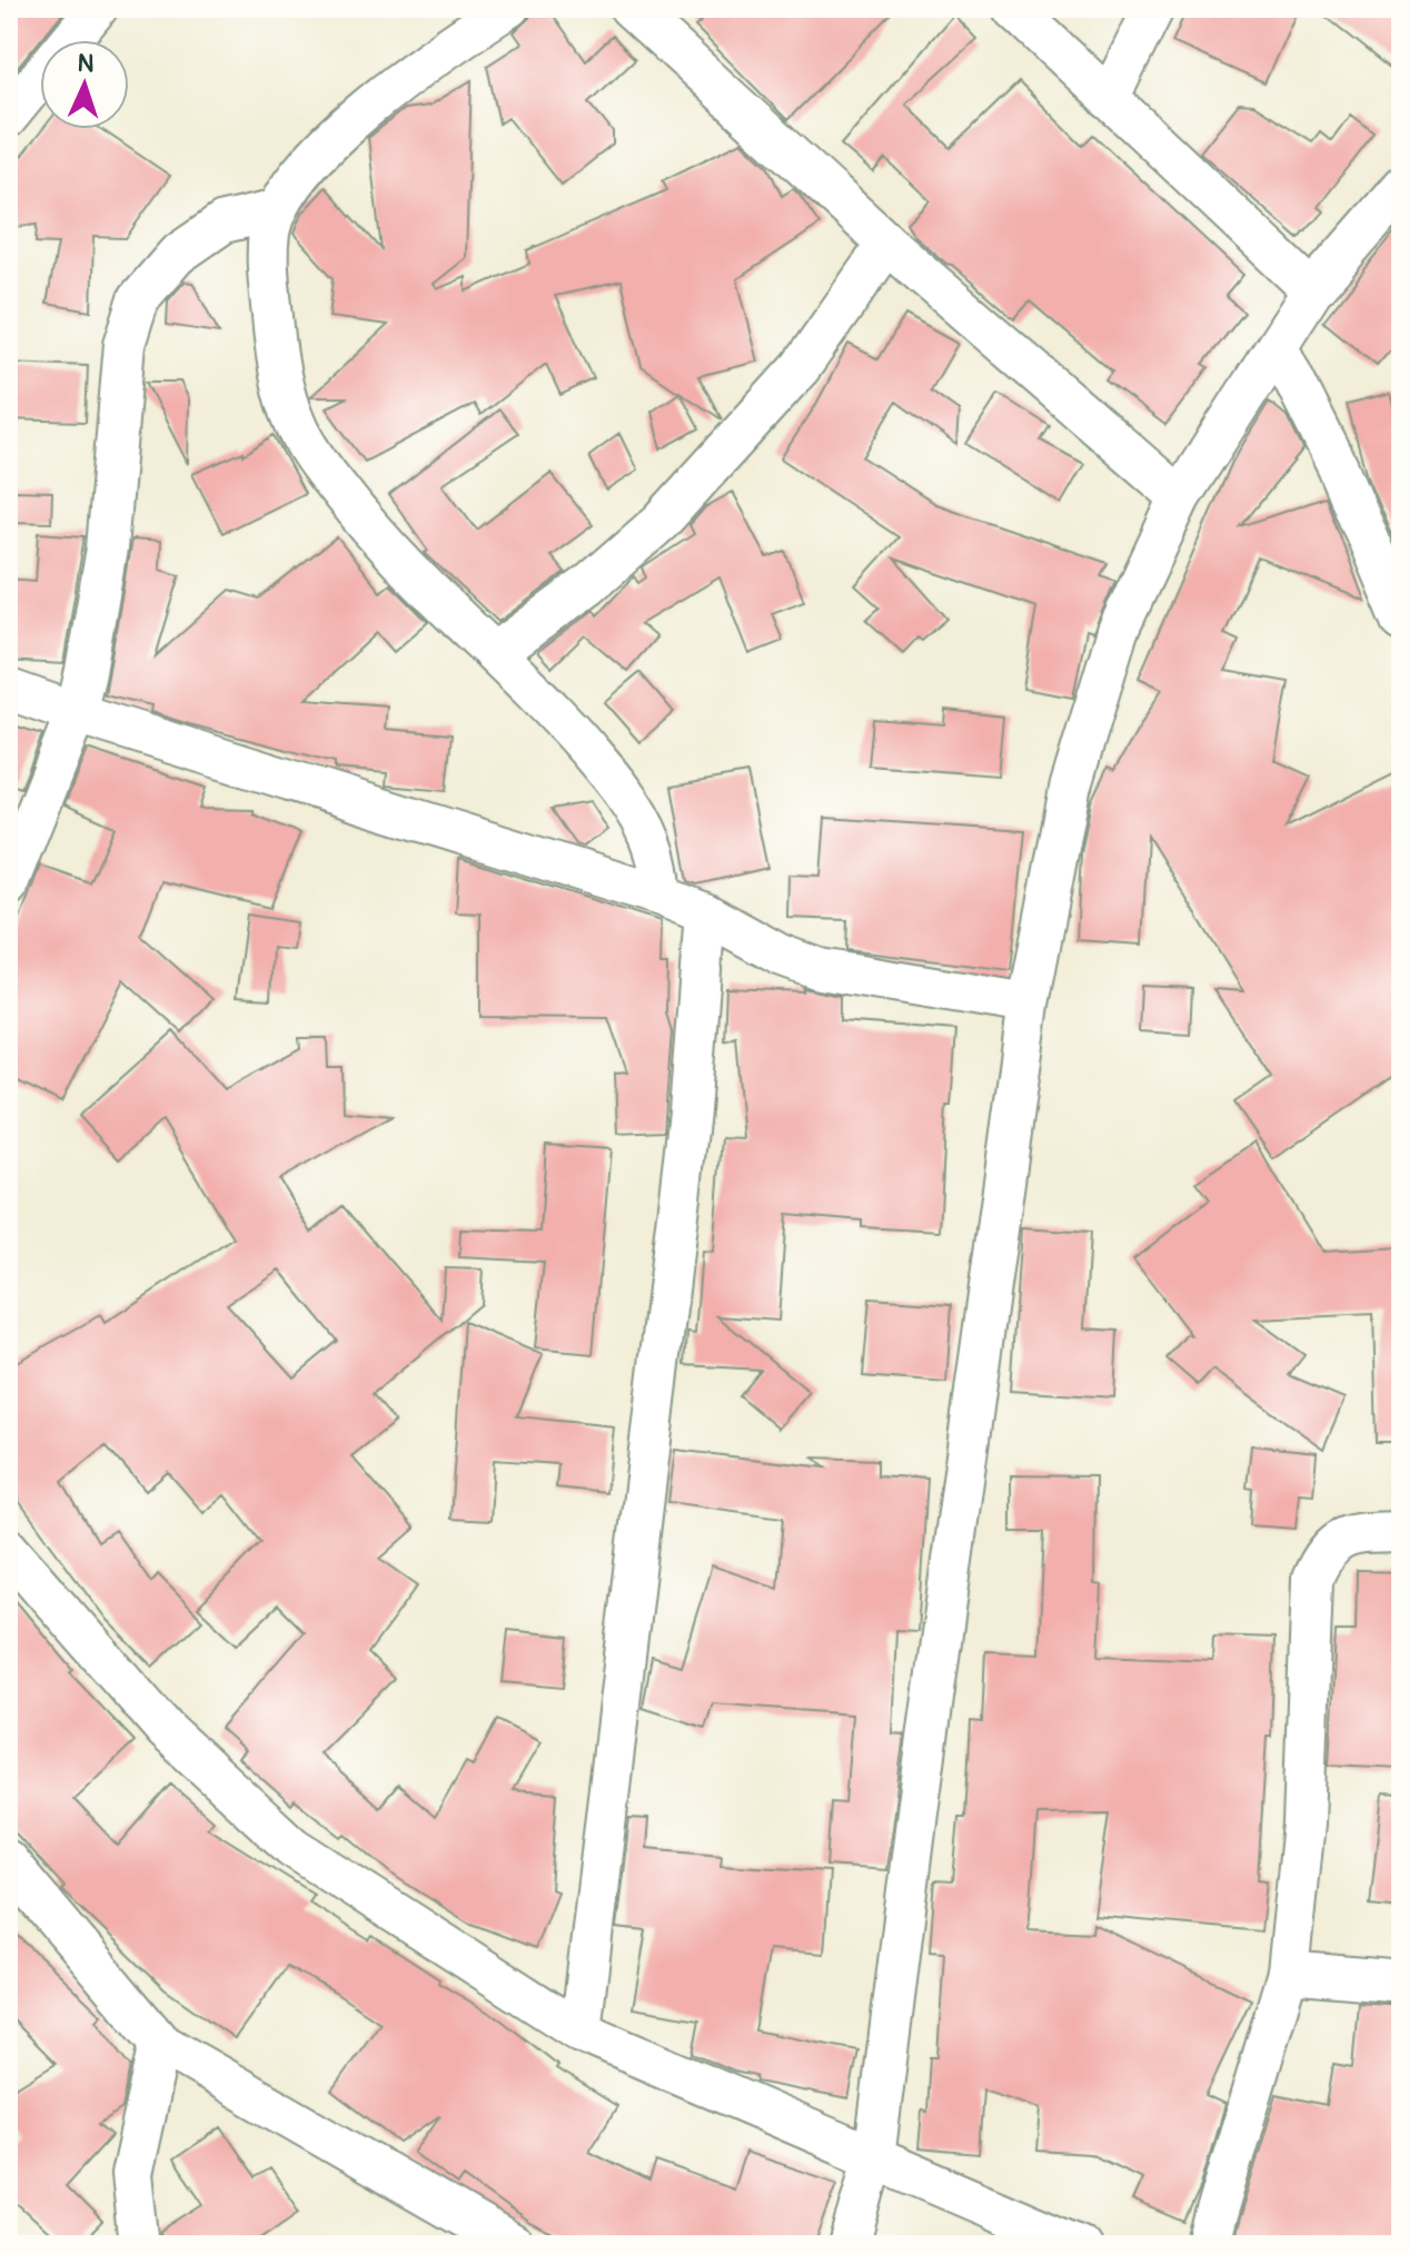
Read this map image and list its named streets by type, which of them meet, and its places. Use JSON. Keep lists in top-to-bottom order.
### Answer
{
  "north": "top"
}
